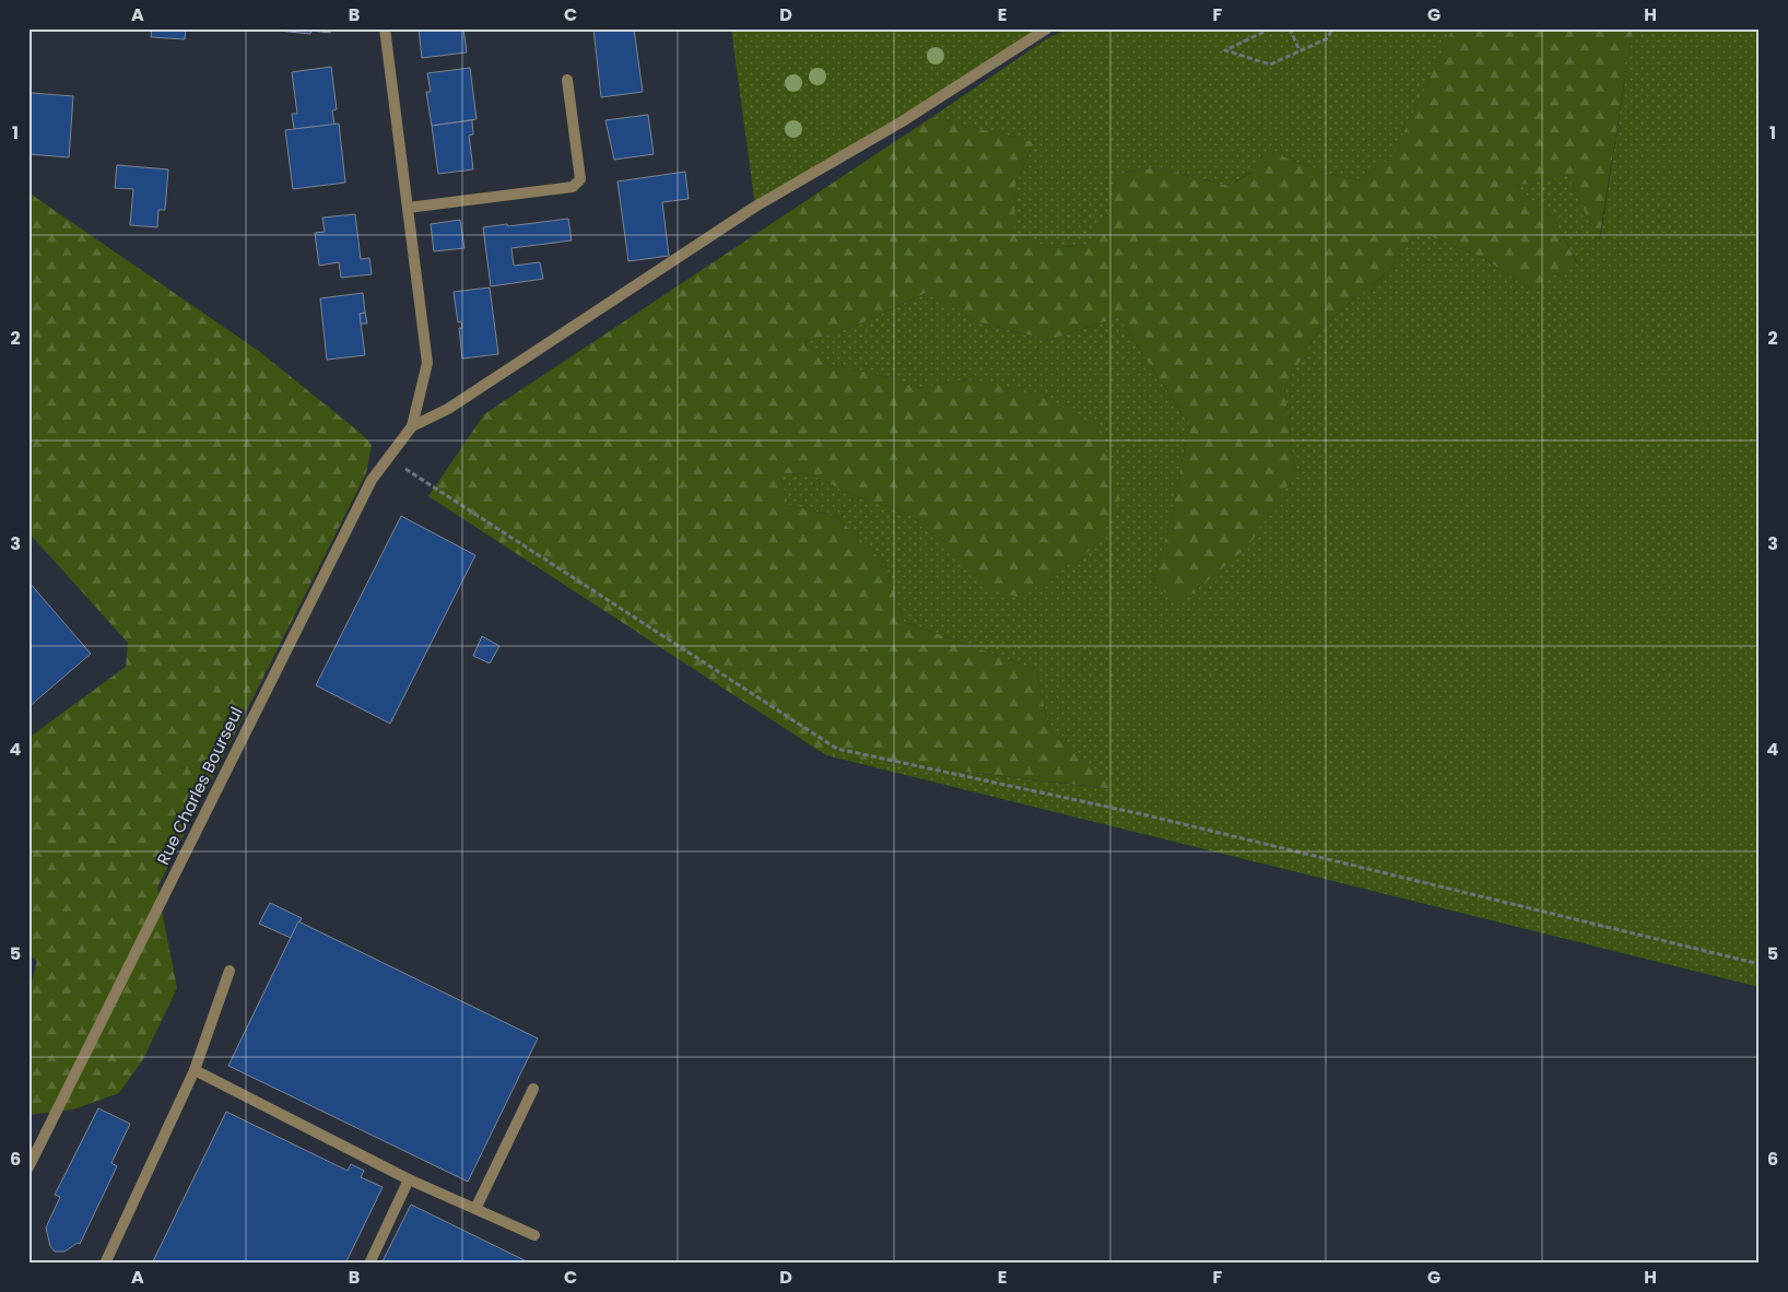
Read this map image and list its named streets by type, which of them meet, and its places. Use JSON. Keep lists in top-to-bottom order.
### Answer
{
  "streets": {
    "street": ["Rue Charles Bourseul"]
  },
  "grid": {
    "columns": [
      "A",
      "B",
      "C",
      "D",
      "E",
      "F",
      "G",
      "H"
    ],
    "rows": [
      "1",
      "2",
      "3",
      "4",
      "5",
      "6"
    ]
  }
}
